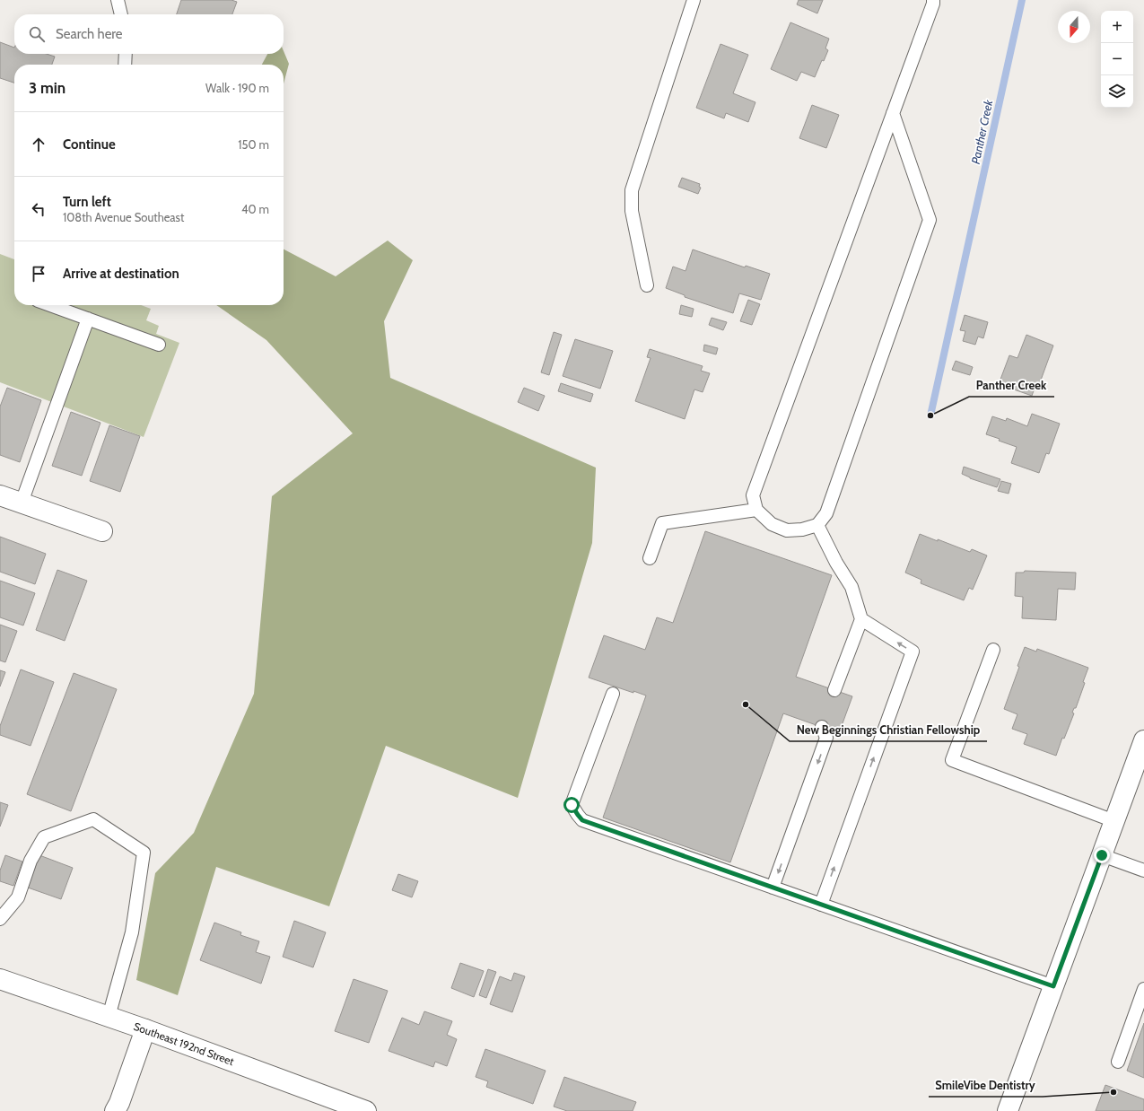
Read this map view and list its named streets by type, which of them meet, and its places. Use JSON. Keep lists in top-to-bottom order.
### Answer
{
  "streets": {
    "street": ["Southeast 192nd Street"]
  },
  "water": ["Panther Creek"],
  "places": ["Panther Creek", "New Beginnings Christian Fellowship", "SmileVibe Dentistry"],
  "north": "bottom",
  "page": {
    "map_buttons": ["+", "−"],
    "search": "Search here",
    "heading": ["3 min", "Walk · 190 m"],
    "list": [
      ["Continue", "150 m"],
      ["Turn left", "108th Avenue Southeast", "40 m"],
      "Arrive at destination"
    ]
  }
}
